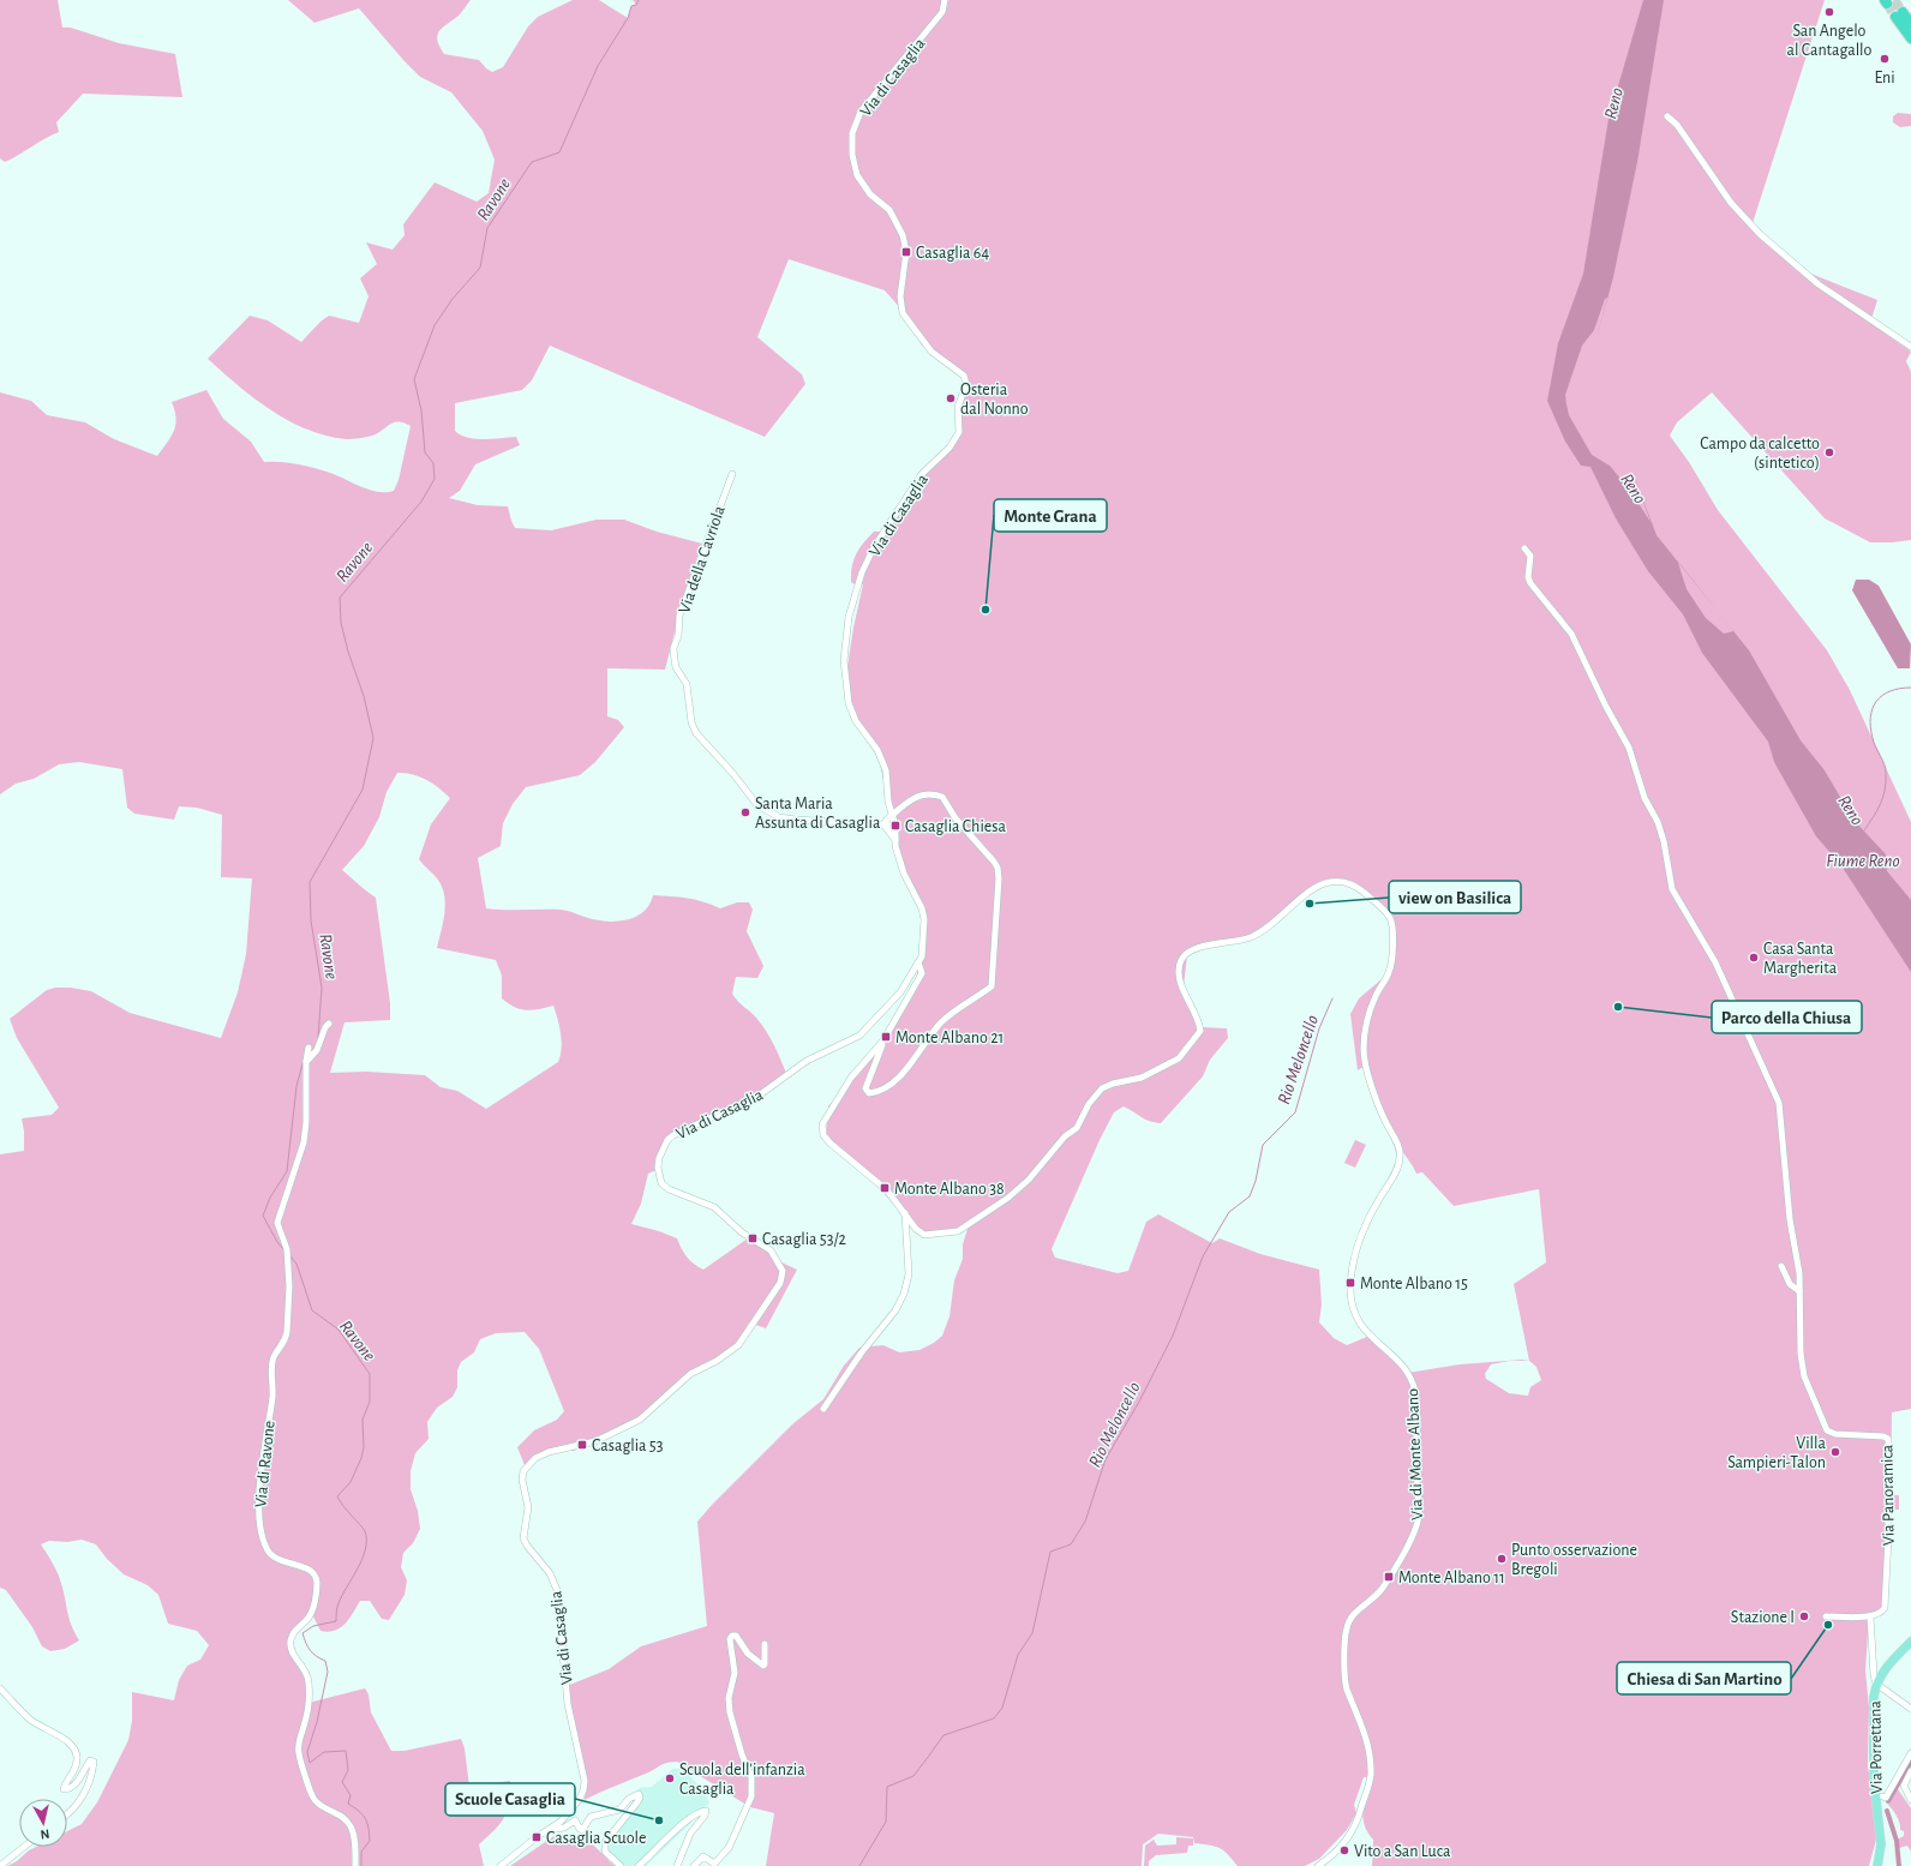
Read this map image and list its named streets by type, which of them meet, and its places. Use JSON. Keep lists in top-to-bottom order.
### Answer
{
  "streets": {
    "main road": ["Via Porrettana"],
    "street": [
      "Via di Casaglia",
      "Via della Cavriola",
      "Via di Monte Albano",
      "Via di Ravone",
      "Via Panoramica"
    ]
  },
  "crossings": [
    ["Via di Casaglia", "Via della Cavriola"],
    ["Via di Casaglia", "Via di Monte Albano"]
  ],
  "water": [
    "Reno",
    "Ravone",
    "Fiume Reno",
    "Rio Meloncello"
  ],
  "places": {
    "other": [
      "San Angelo al Cantagallo",
      "Eni",
      "Osteria dal Nonno",
      "Campo da calcetto (sintetico)",
      "Monte Grana",
      "Santa Maria Assunta di Casaglia",
      "view on Basilica",
      "Casa Santa Margherita",
      "Parco della Chiusa",
      "Villa Sampieri-Talon",
      "Punto osservazione Bregoli",
      "Stazione I",
      "Chiesa di San Martino",
      "Scuola dell'infanzia Casaglia",
      "Scuole Casaglia",
      "Vito a San Luca"
    ],
    "transit": [
      "Casaglia 64",
      "Casaglia Chiesa",
      "Monte Albano 21",
      "Monte Albano 38",
      "Casaglia 53/2",
      "Monte Albano 15",
      "Casaglia 53",
      "Monte Albano 11",
      "Casaglia Scuole"
    ]
  },
  "north": "bottom"
}
